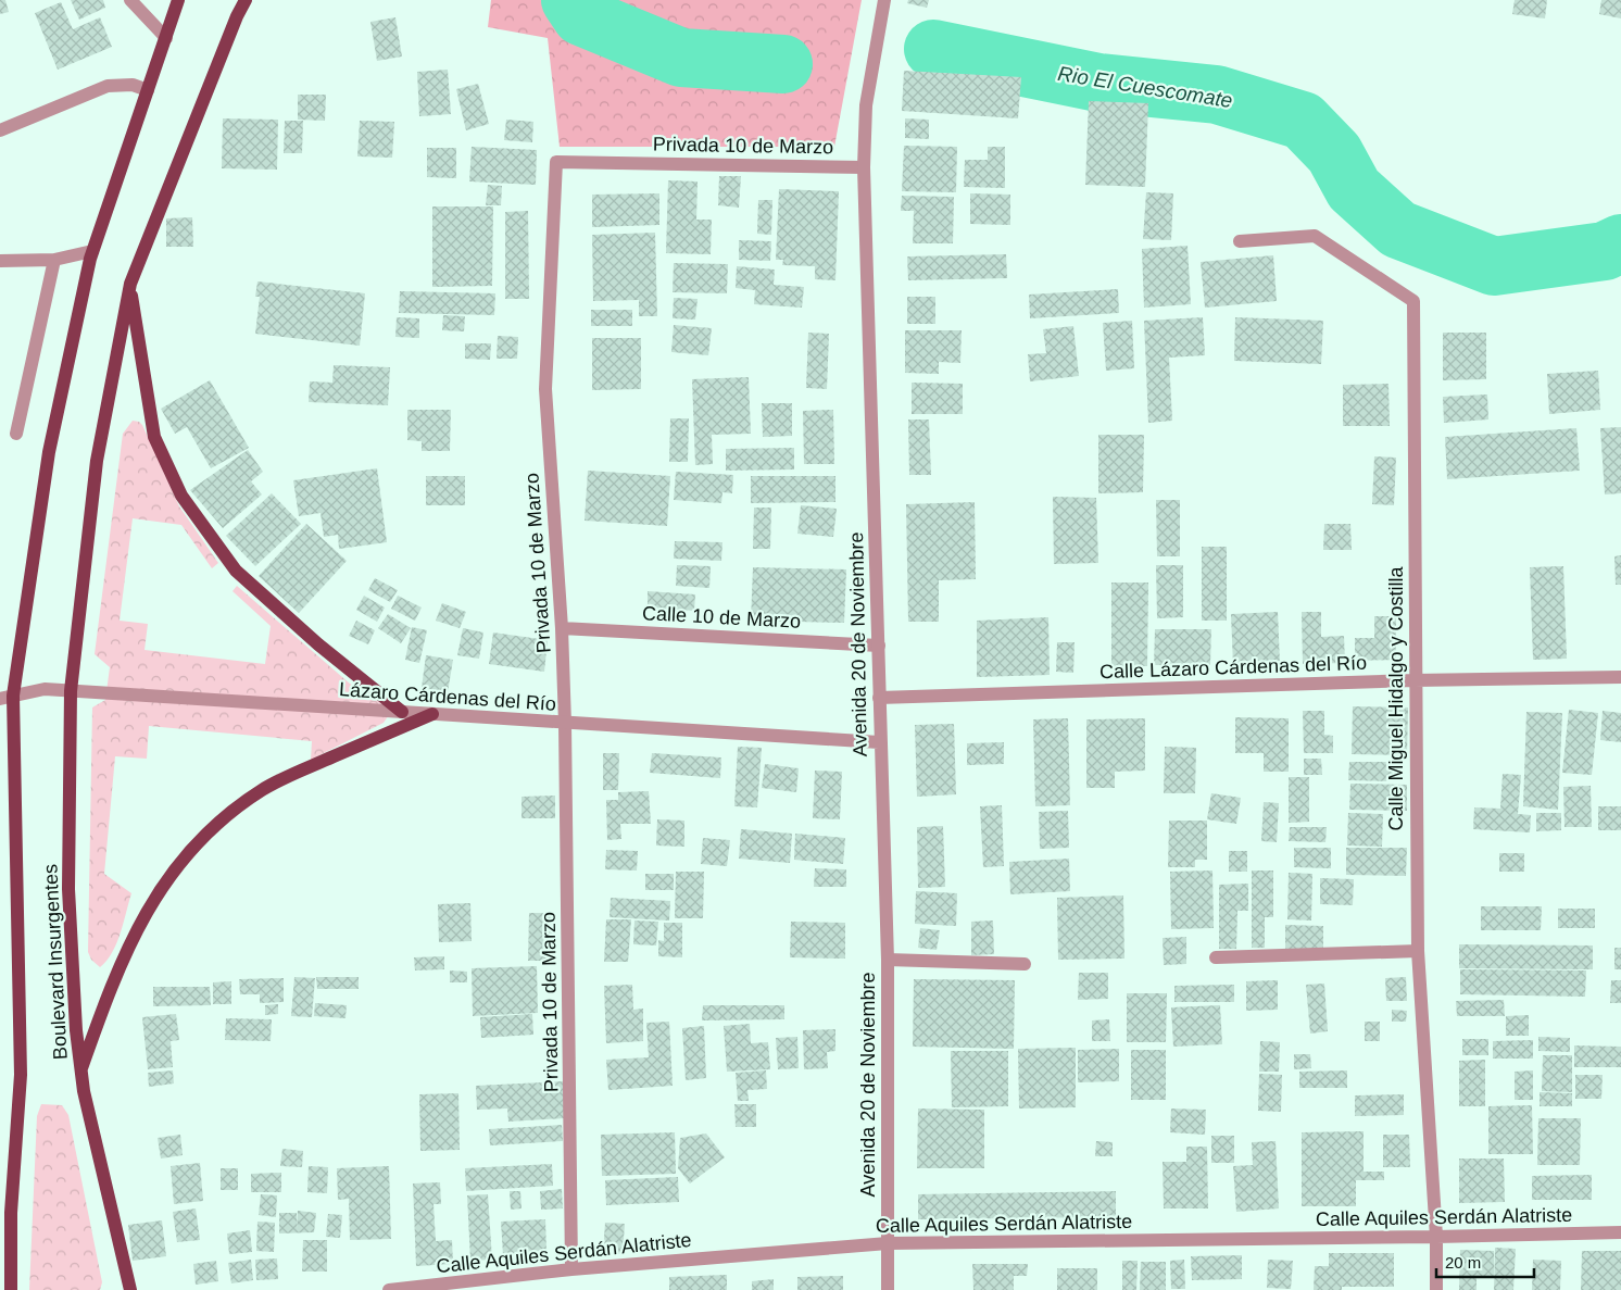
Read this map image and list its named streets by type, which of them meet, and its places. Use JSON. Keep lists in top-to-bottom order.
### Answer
{
  "streets": {
    "main road": ["Boulevard Insurgentes"],
    "street": [
      "Privada 10 de Marzo",
      "Calle 10 de Marzo",
      "Avenida 20 de Noviembre",
      "Calle Lázaro Cárdenas del Río",
      "Lázaro Cárdenas del Río",
      "Calle Miguel Hidalgo y Costilla",
      "Calle Aquiles Serdán Alatriste"
    ]
  },
  "crossings": [
    ["Privada 10 de Marzo", "Calle 10 de Marzo"],
    ["Privada 10 de Marzo", "Avenida 20 de Noviembre"],
    ["Privada 10 de Marzo", "Lázaro Cárdenas del Río"],
    ["Privada 10 de Marzo", "Calle Aquiles Serdán Alatriste"],
    ["Calle 10 de Marzo", "Avenida 20 de Noviembre"],
    ["Avenida 20 de Noviembre", "Calle Lázaro Cárdenas del Río"],
    ["Avenida 20 de Noviembre", "Lázaro Cárdenas del Río"],
    ["Avenida 20 de Noviembre", "Calle Aquiles Serdán Alatriste"],
    ["Calle Lázaro Cárdenas del Río", "Calle Miguel Hidalgo y Costilla"],
    ["Lázaro Cárdenas del Río", "Boulevard Insurgentes"],
    ["Calle Miguel Hidalgo y Costilla", "Calle Aquiles Serdán Alatriste"]
  ],
  "water": ["Rio El Cuescomate"],
  "scale_bar": "20 m"
}
